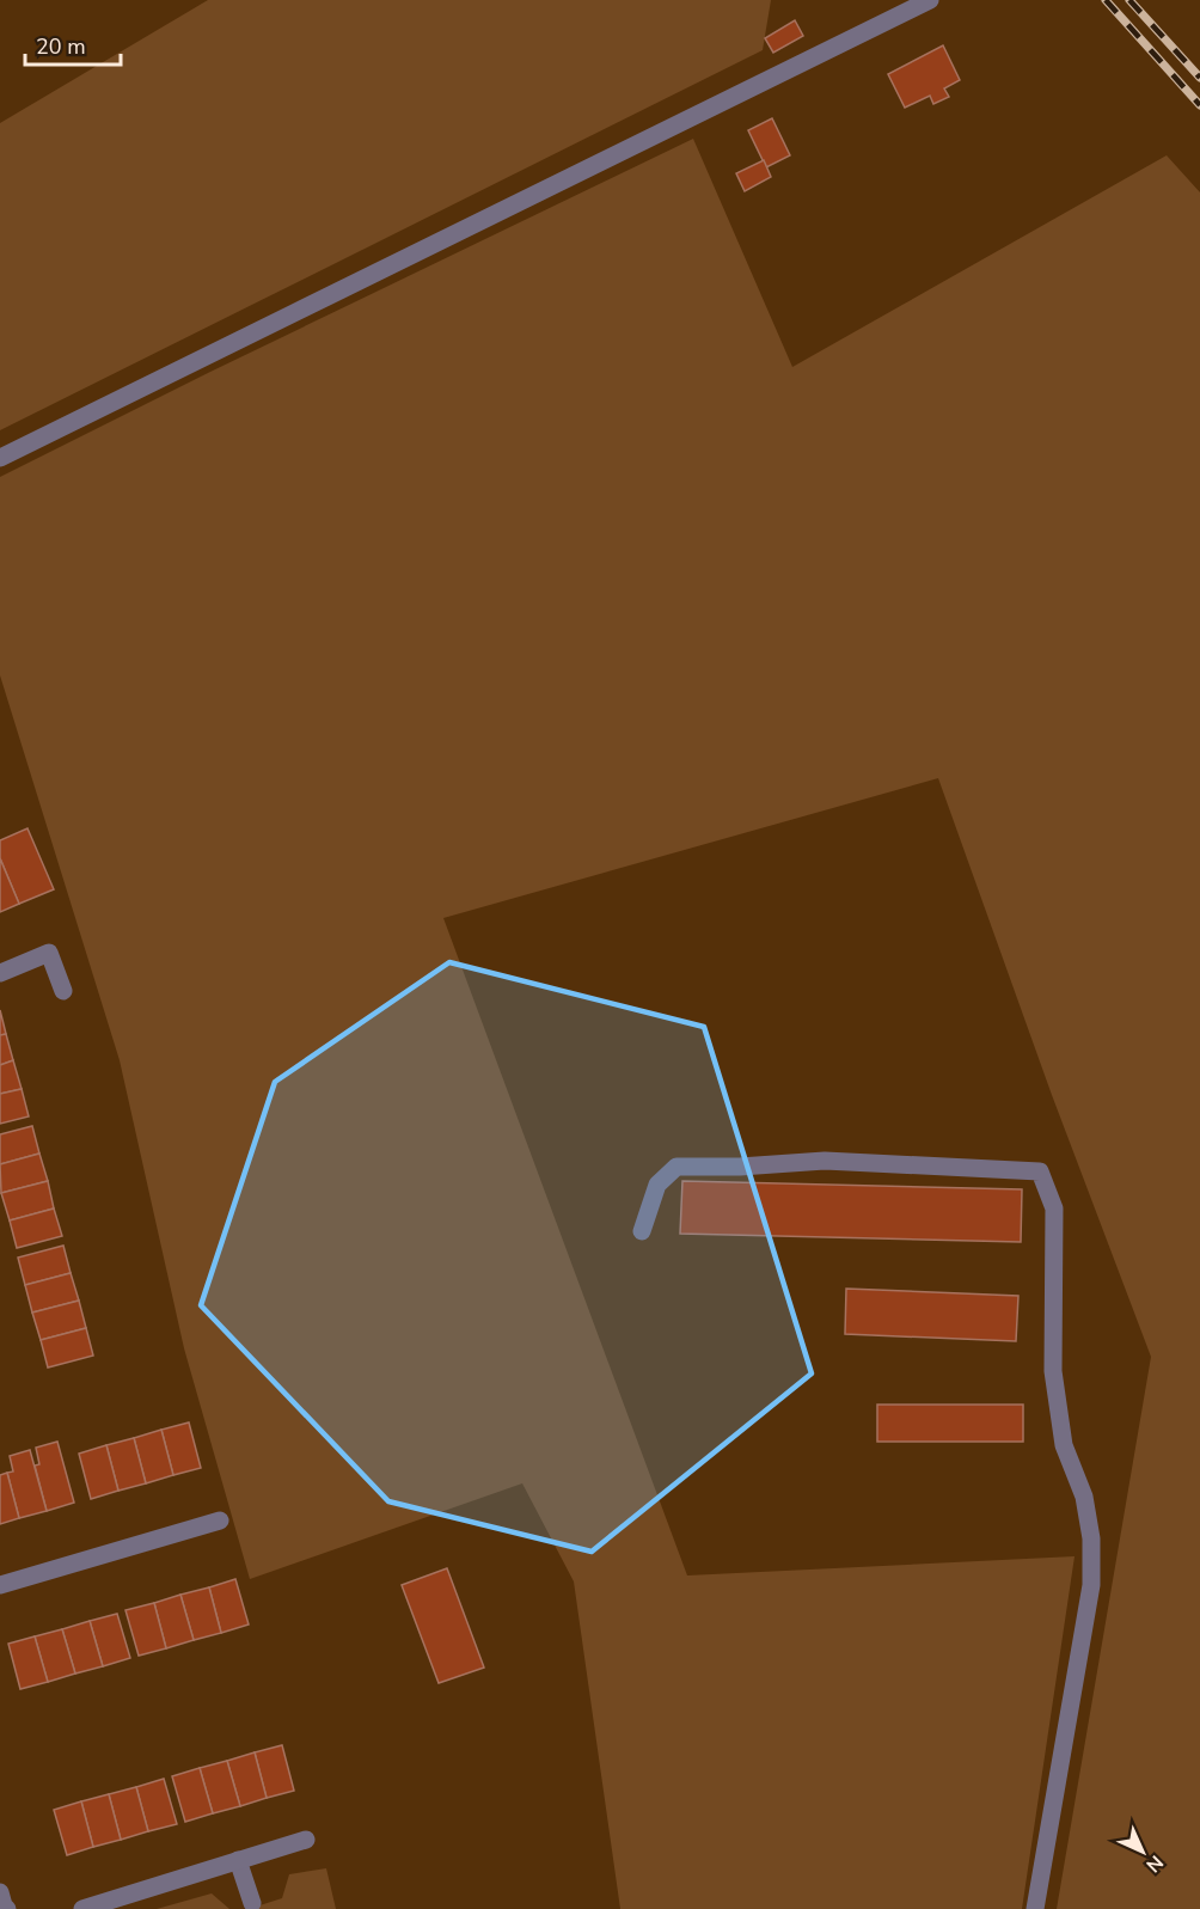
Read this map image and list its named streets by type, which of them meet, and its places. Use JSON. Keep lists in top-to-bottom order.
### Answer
{
  "scale_bar": "20 m",
  "north": "bottom right"
}
